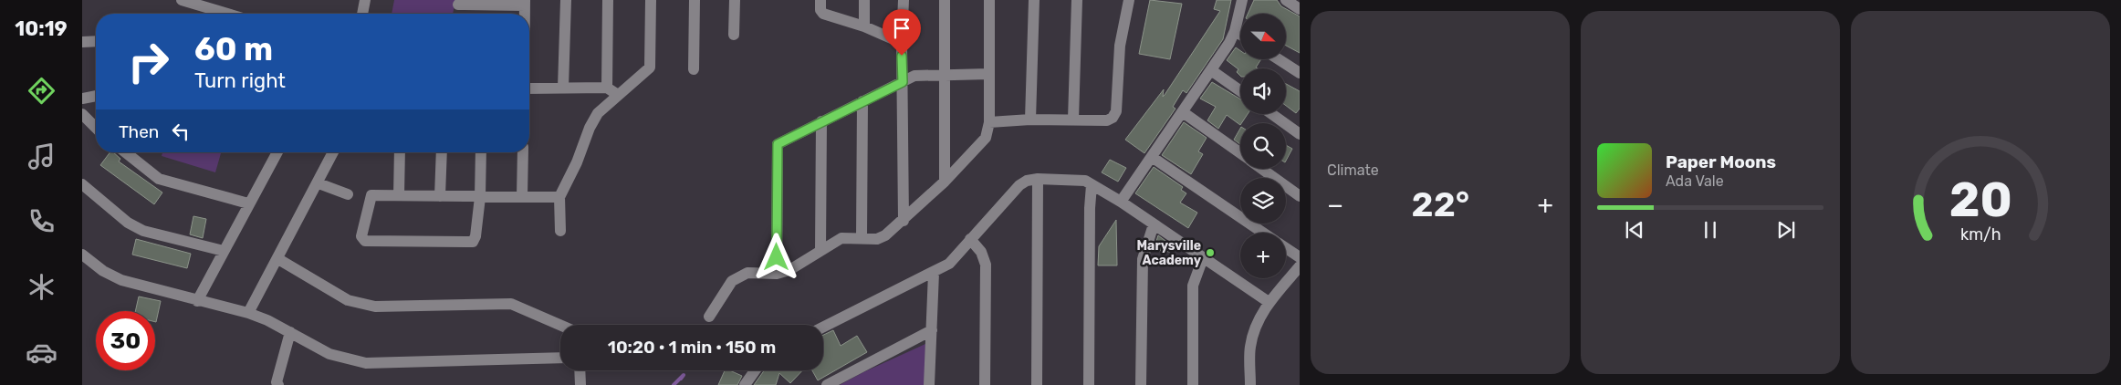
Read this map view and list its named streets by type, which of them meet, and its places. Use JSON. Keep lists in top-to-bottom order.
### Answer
{
  "places": ["Marysville Academy"],
  "north": "right",
  "page": {
    "tabs": "10:19",
    "tile": "Climate",
    "map_buttons": "+",
    "turn": ["60 m", "Turn right"],
    "then": "Then",
    "song": ["Paper Moons", "Ada Vale"],
    "heat": ["−", "22°", "+"],
    "limit": "30",
    "trip": "10:20 · 1 min · 150 m",
    "gauge": ["20", "km/h"]
  }
}
